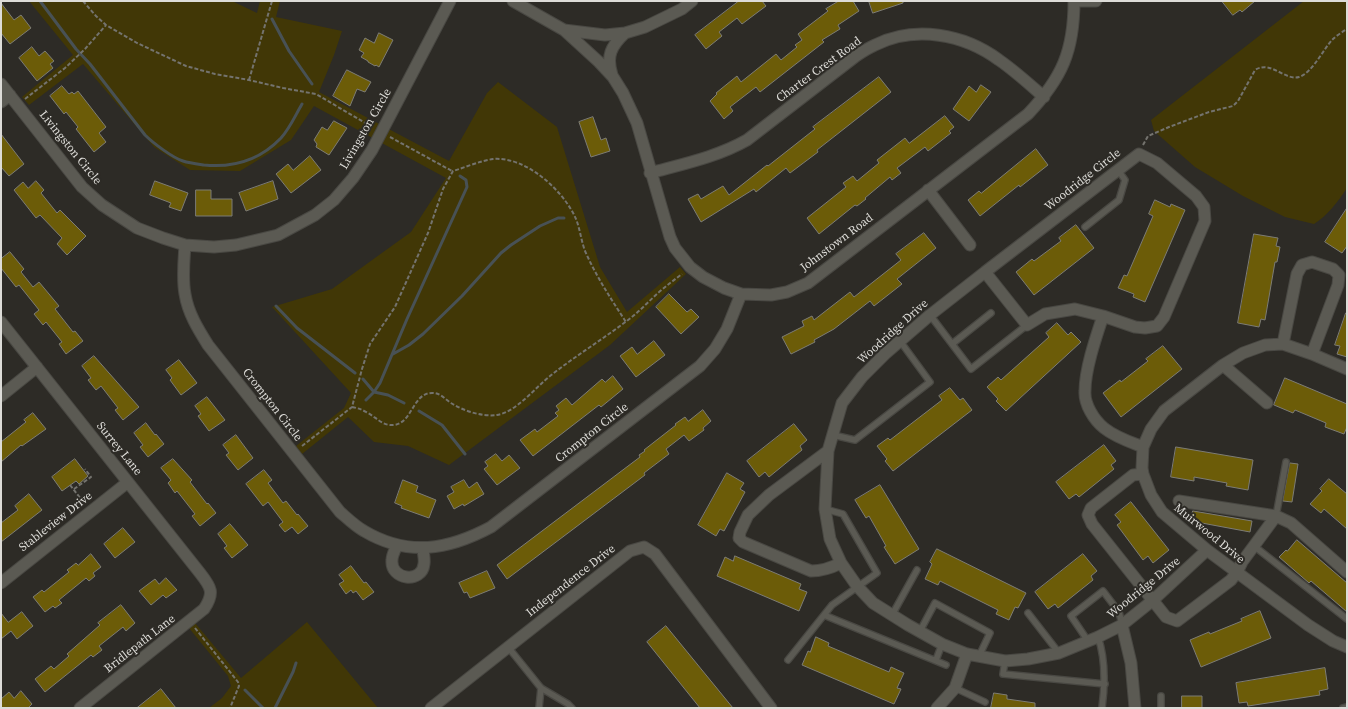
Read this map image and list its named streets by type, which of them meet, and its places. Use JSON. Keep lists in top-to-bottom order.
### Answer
{
  "streets": {
    "street": [
      "Charter Crest Road",
      "Livingston Circle",
      "Woodridge Circle",
      "Johnstown Road",
      "Woodridge Drive",
      "Crompton Circle",
      "Surrey Lane",
      "Stableview Drive",
      "Muirwood Drive",
      "Independence Drive",
      "Bridlepath Lane"
    ]
  },
  "crossings": [
    ["Charter Crest Road", "Johnstown Road"],
    ["Livingston Circle", "Crompton Circle"],
    ["Woodridge Circle", "Woodridge Drive"],
    ["Johnstown Road", "Crompton Circle"],
    ["Woodridge Drive", "Muirwood Drive"],
    ["Surrey Lane", "Stableview Drive"],
    ["Surrey Lane", "Bridlepath Lane"]
  ]
}
